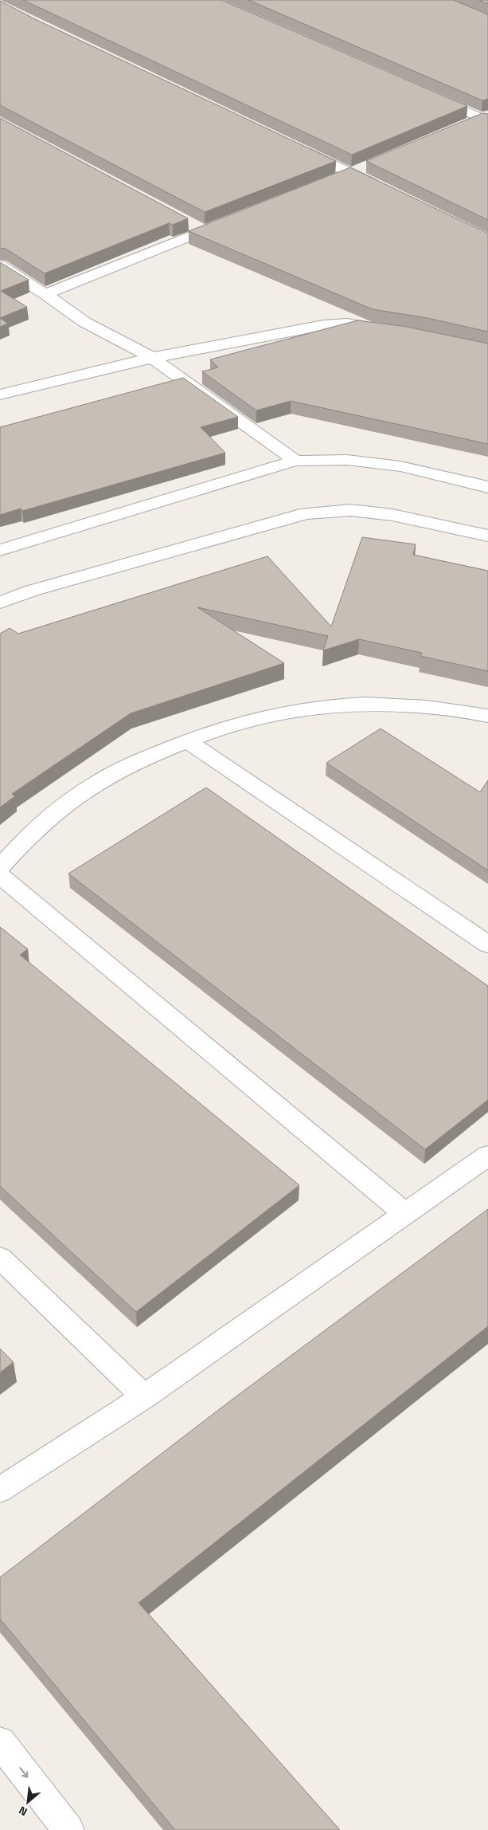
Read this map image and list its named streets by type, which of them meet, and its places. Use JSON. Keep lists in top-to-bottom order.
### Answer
{
  "north": "bottom left"
}
